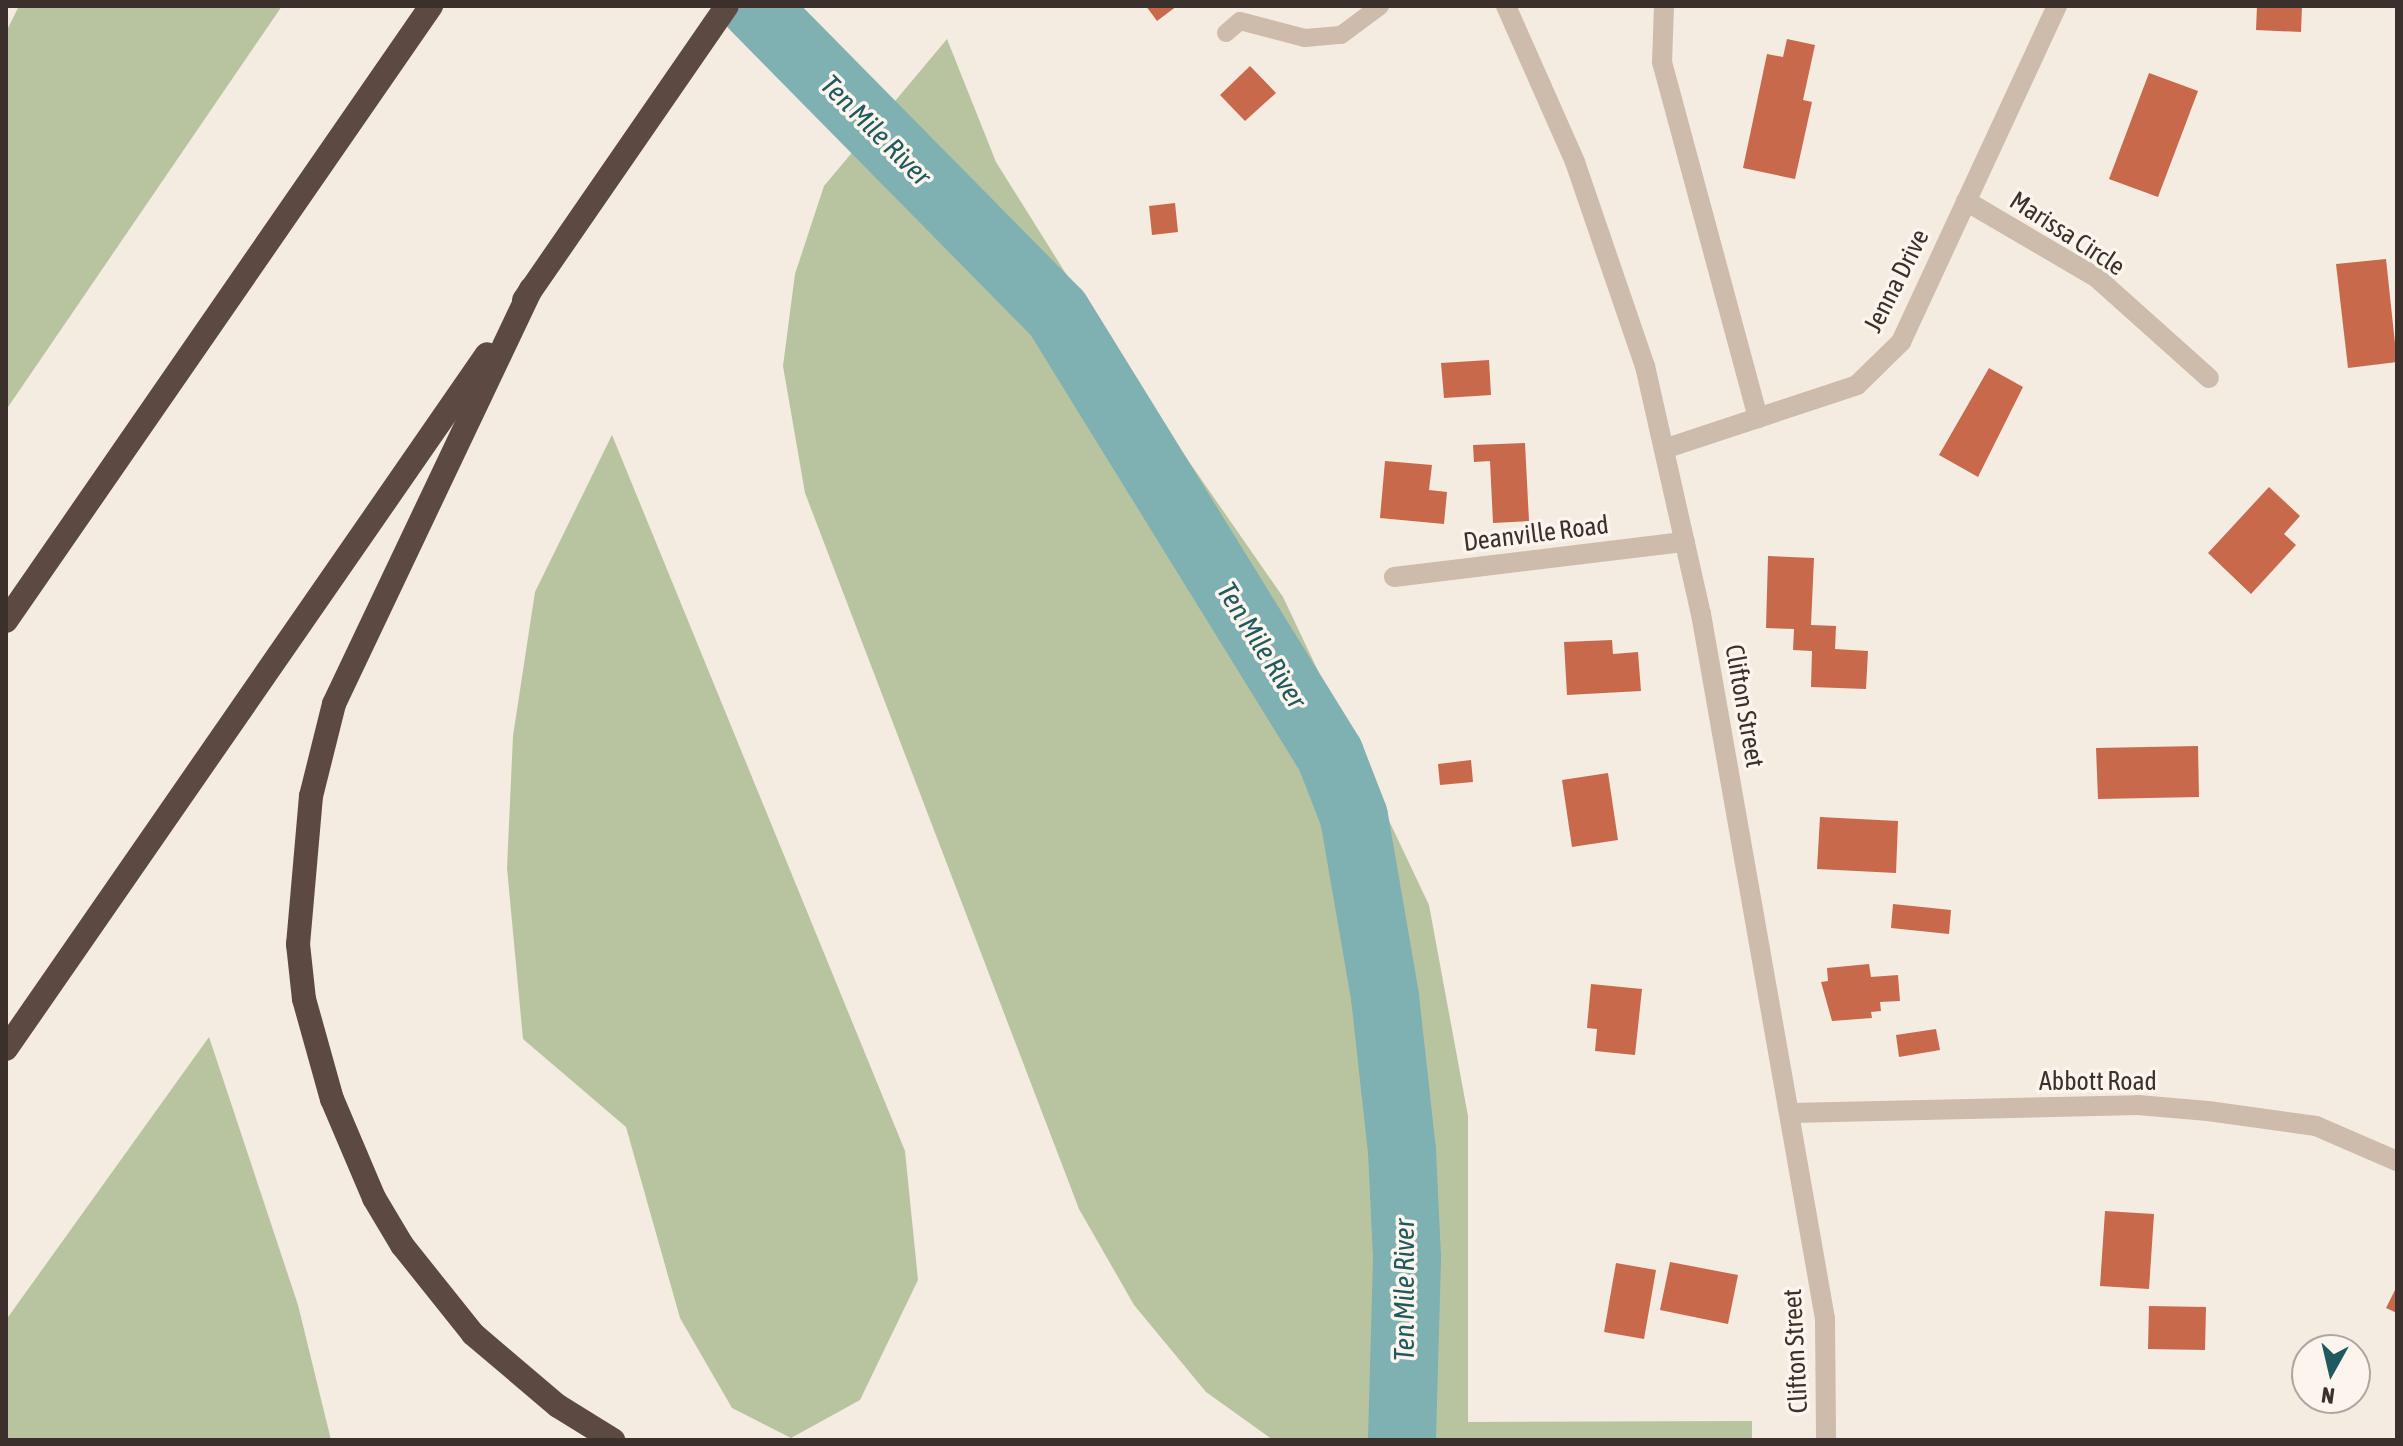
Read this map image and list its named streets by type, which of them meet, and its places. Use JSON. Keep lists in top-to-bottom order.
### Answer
{
  "streets": {
    "street": [
      "Marissa Circle",
      "Jenna Drive",
      "Deanville Road",
      "Clifton Street",
      "Abbott Road"
    ]
  },
  "crossings": [
    ["Marissa Circle", "Jenna Drive"],
    ["Jenna Drive", "Clifton Street"],
    ["Deanville Road", "Clifton Street"],
    ["Clifton Street", "Abbott Road"]
  ],
  "water": ["Ten Mile River"],
  "north": "bottom"
}
